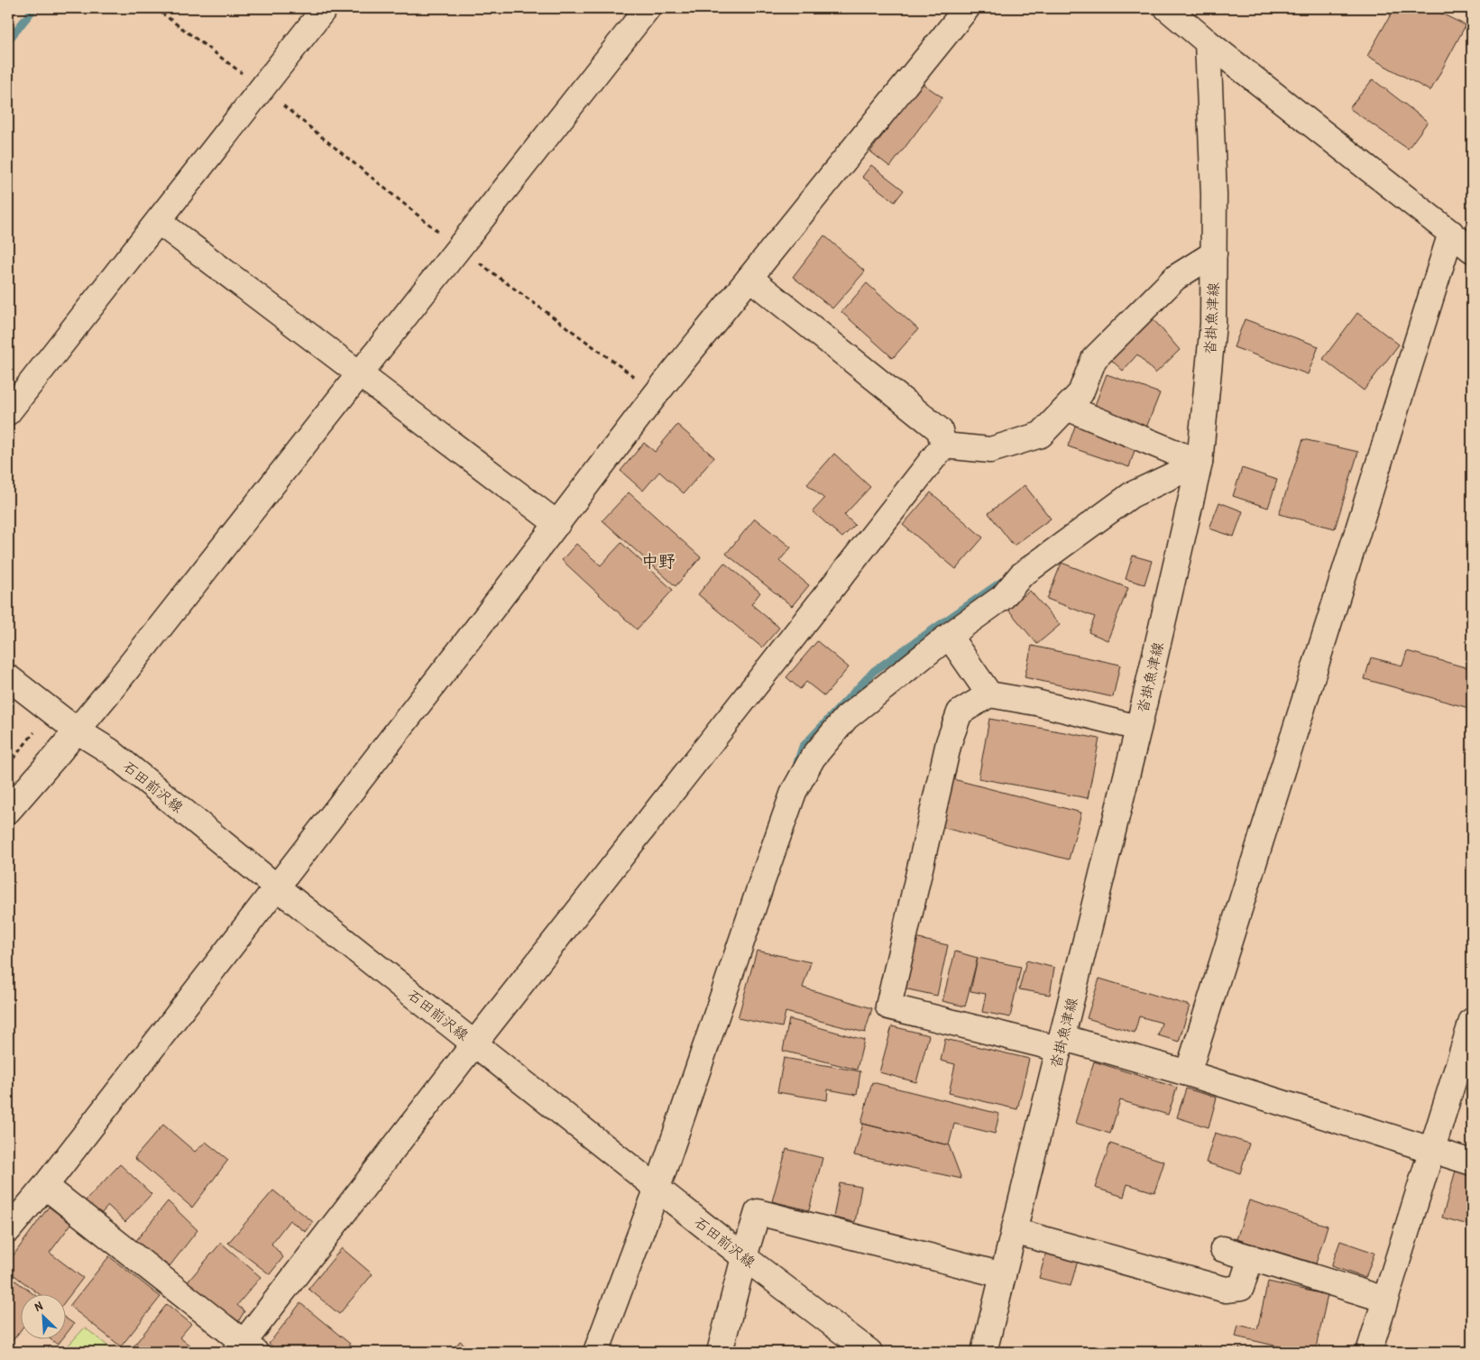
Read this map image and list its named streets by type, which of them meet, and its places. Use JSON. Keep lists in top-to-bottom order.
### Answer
{
  "streets": {
    "street": ["沓掛魚津線", "石田前沢線"]
  },
  "districts": ["中野"],
  "north": "top left"
}
